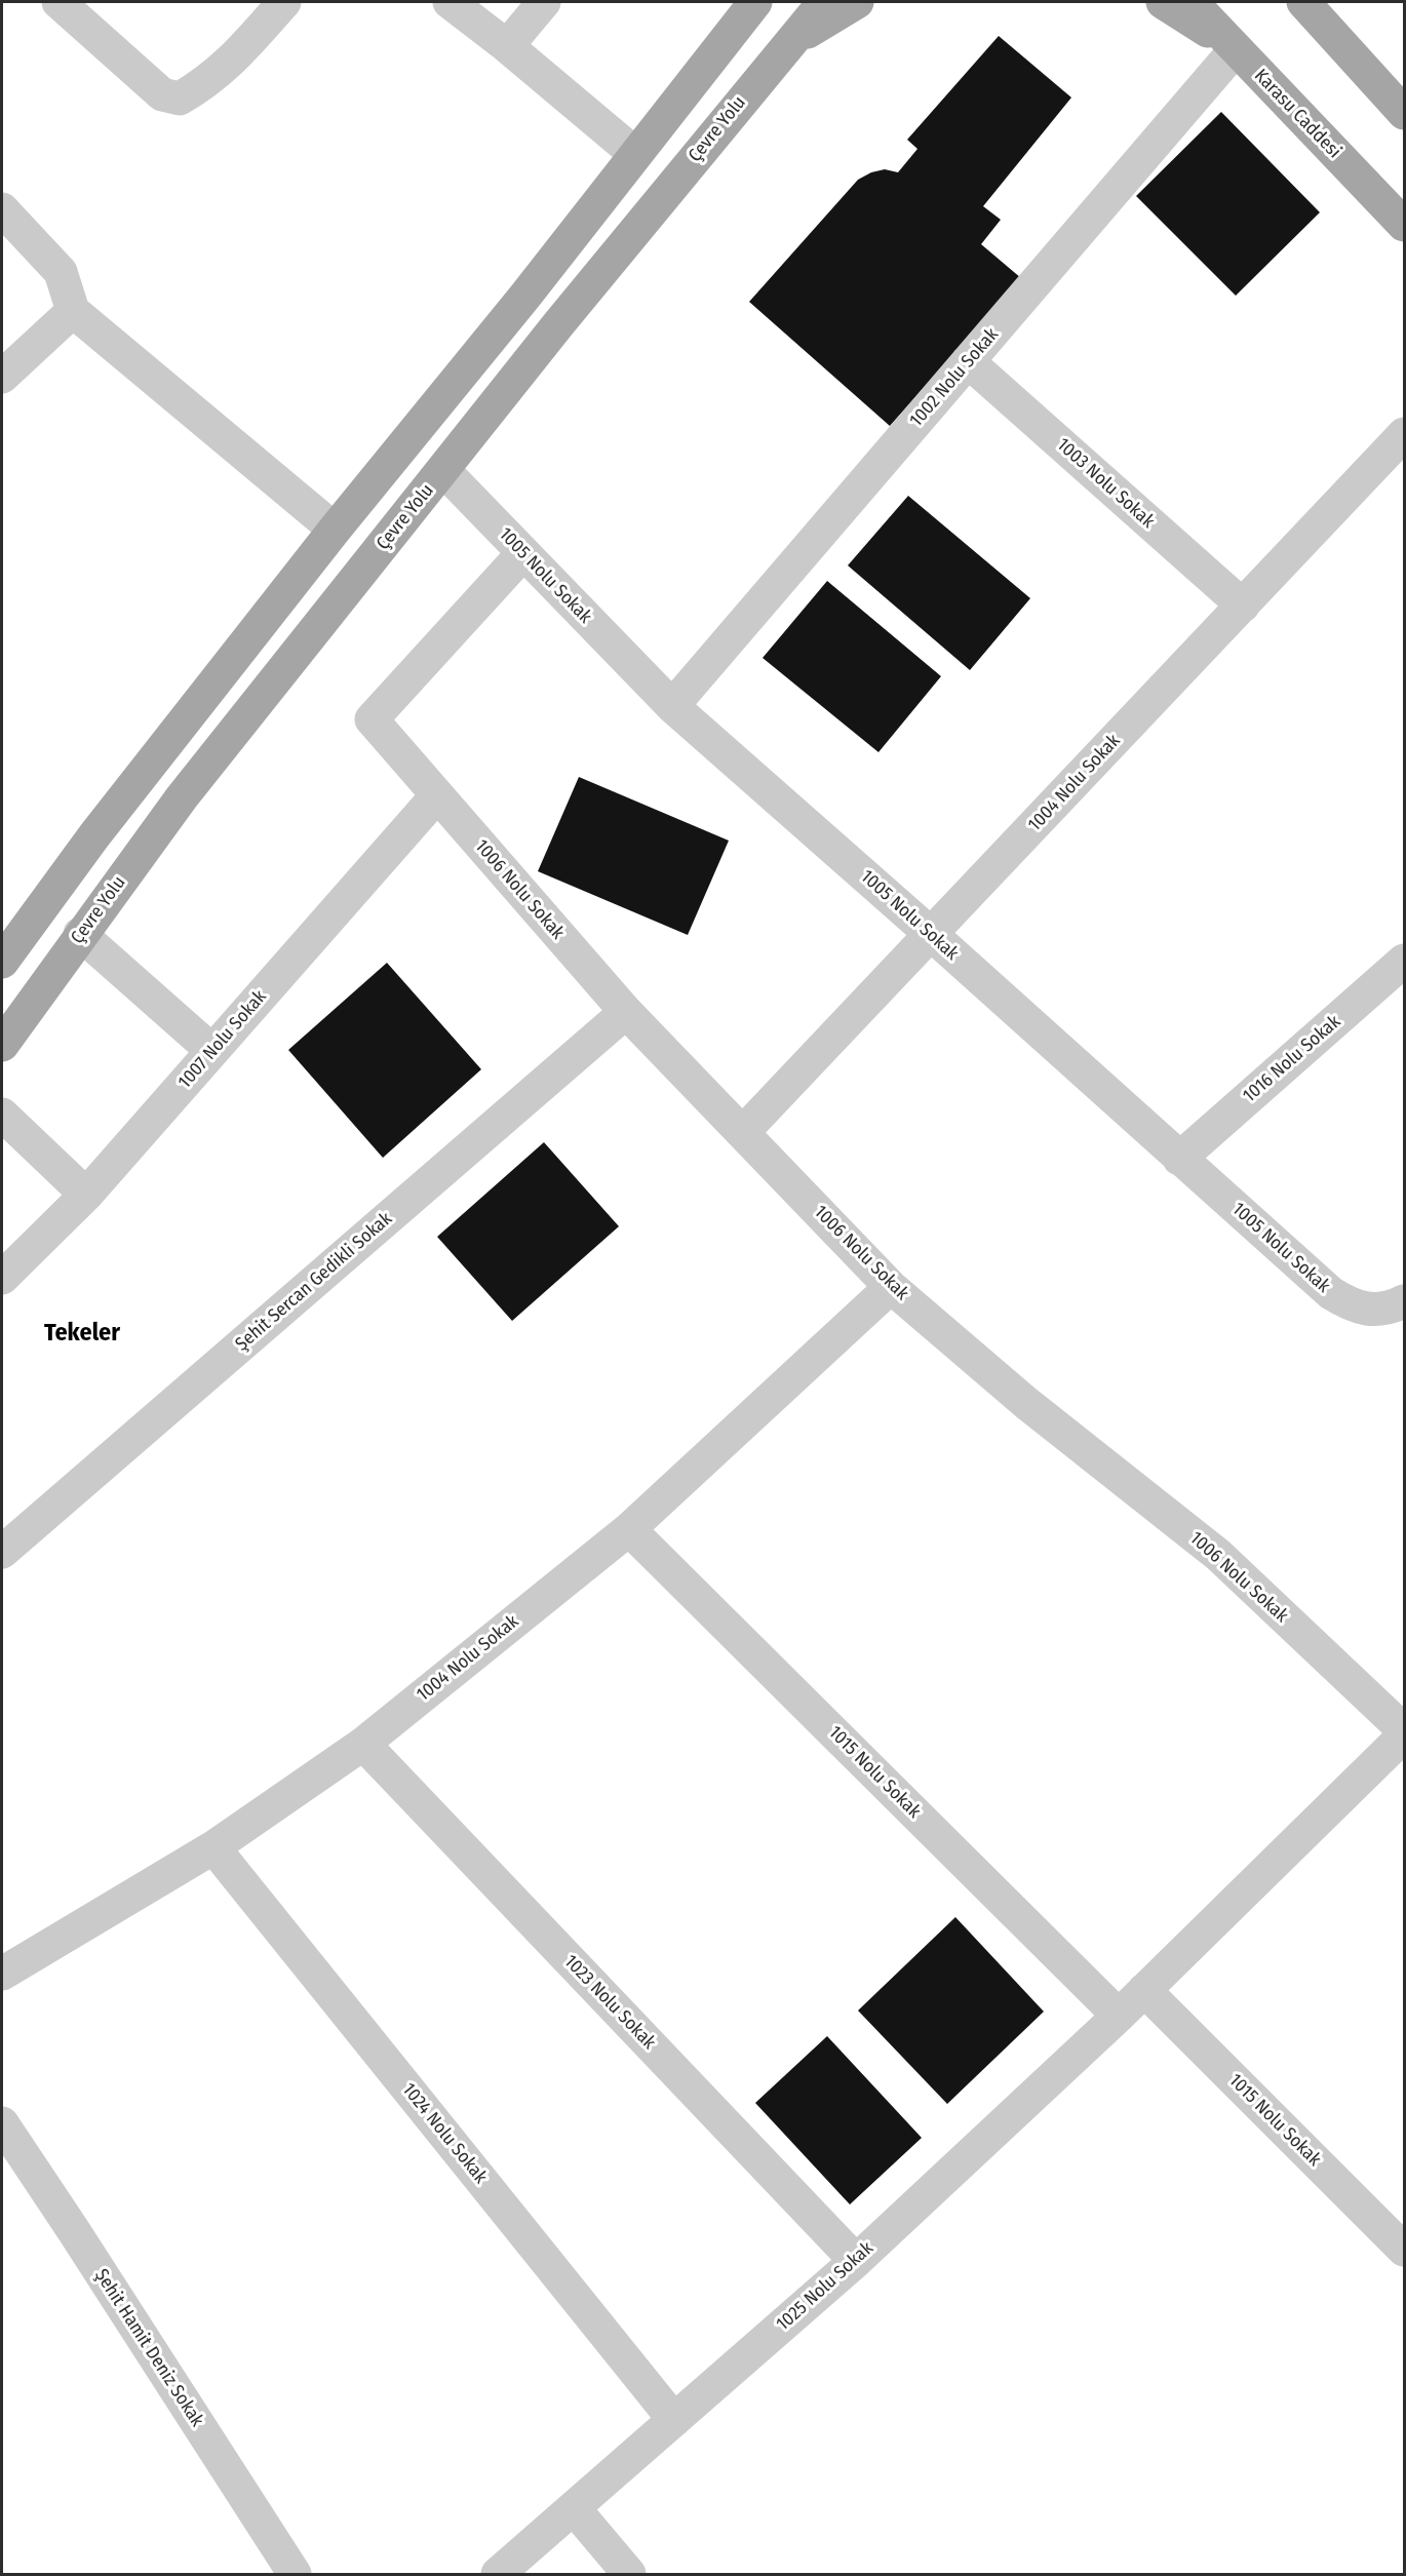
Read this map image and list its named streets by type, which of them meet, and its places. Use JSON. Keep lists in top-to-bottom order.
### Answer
{
  "streets": {
    "main road": ["Karasu Caddesi", "Çevre Yolu"],
    "street": [
      "1002 Nolu Sokak",
      "1003 Nolu Sokak",
      "1005 Nolu Sokak",
      "1004 Nolu Sokak",
      "1006 Nolu Sokak",
      "1007 Nolu Sokak",
      "1016 Nolu Sokak",
      "Şehit Sercan Gedikli Sokak",
      "1015 Nolu Sokak",
      "1023 Nolu Sokak",
      "1024 Nolu Sokak",
      "1025 Nolu Sokak",
      "Şehit Hamit Deniz Sokak"
    ]
  },
  "crossings": [
    ["Karasu Caddesi", "1002 Nolu Sokak"],
    ["Çevre Yolu", "1005 Nolu Sokak"],
    ["1002 Nolu Sokak", "1003 Nolu Sokak"],
    ["1002 Nolu Sokak", "1005 Nolu Sokak"],
    ["1003 Nolu Sokak", "1004 Nolu Sokak"],
    ["1005 Nolu Sokak", "1004 Nolu Sokak"],
    ["1005 Nolu Sokak", "1006 Nolu Sokak"],
    ["1005 Nolu Sokak", "1016 Nolu Sokak"],
    ["1004 Nolu Sokak", "1006 Nolu Sokak"],
    ["1004 Nolu Sokak", "1015 Nolu Sokak"],
    ["1004 Nolu Sokak", "1023 Nolu Sokak"],
    ["1004 Nolu Sokak", "1024 Nolu Sokak"],
    ["1006 Nolu Sokak", "1007 Nolu Sokak"],
    ["1006 Nolu Sokak", "Şehit Sercan Gedikli Sokak"],
    ["1015 Nolu Sokak", "1025 Nolu Sokak"],
    ["1023 Nolu Sokak", "1025 Nolu Sokak"],
    ["1024 Nolu Sokak", "1025 Nolu Sokak"]
  ],
  "districts": ["Tekeler"]
}
